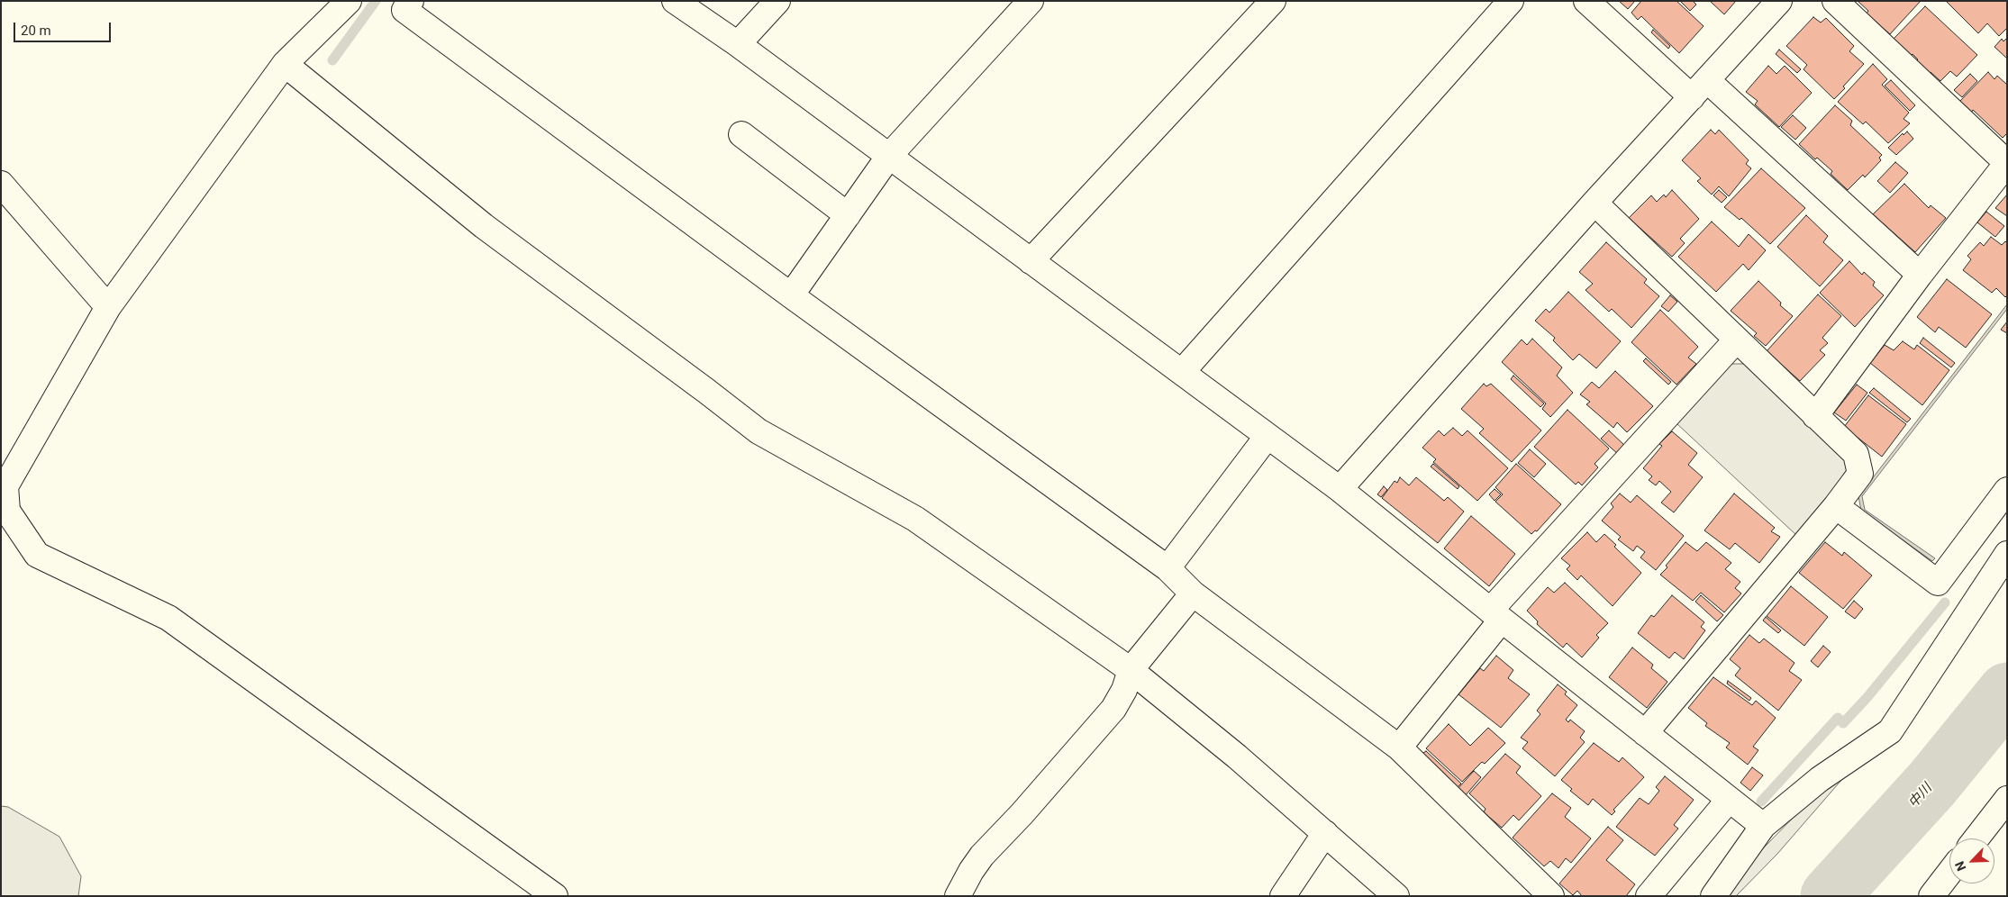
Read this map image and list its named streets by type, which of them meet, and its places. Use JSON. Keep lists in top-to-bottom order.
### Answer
{
  "water": ["中川"],
  "scale_bar": "20 m",
  "north": "bottom left"
}
